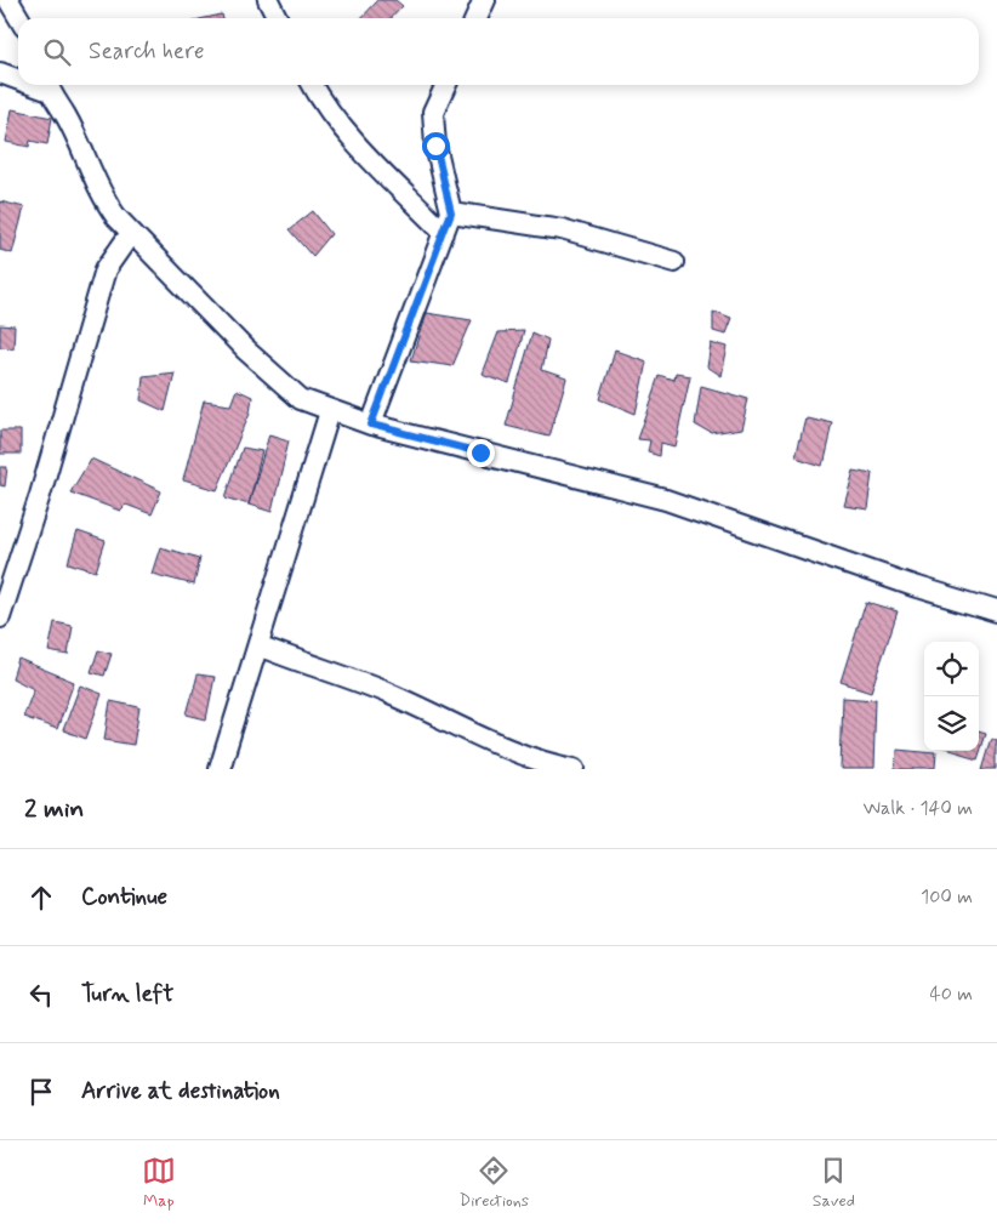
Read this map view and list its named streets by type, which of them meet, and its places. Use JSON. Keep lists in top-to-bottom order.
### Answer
{
  "page": {
    "search": "Search here",
    "heading": ["2 min", "Walk · 140 m"],
    "list": [
      ["Continue", "100 m"],
      ["Turn left", "40 m"],
      "Arrive at destination"
    ],
    "nav": ["Map", "Directions", "Saved"]
  }
}
